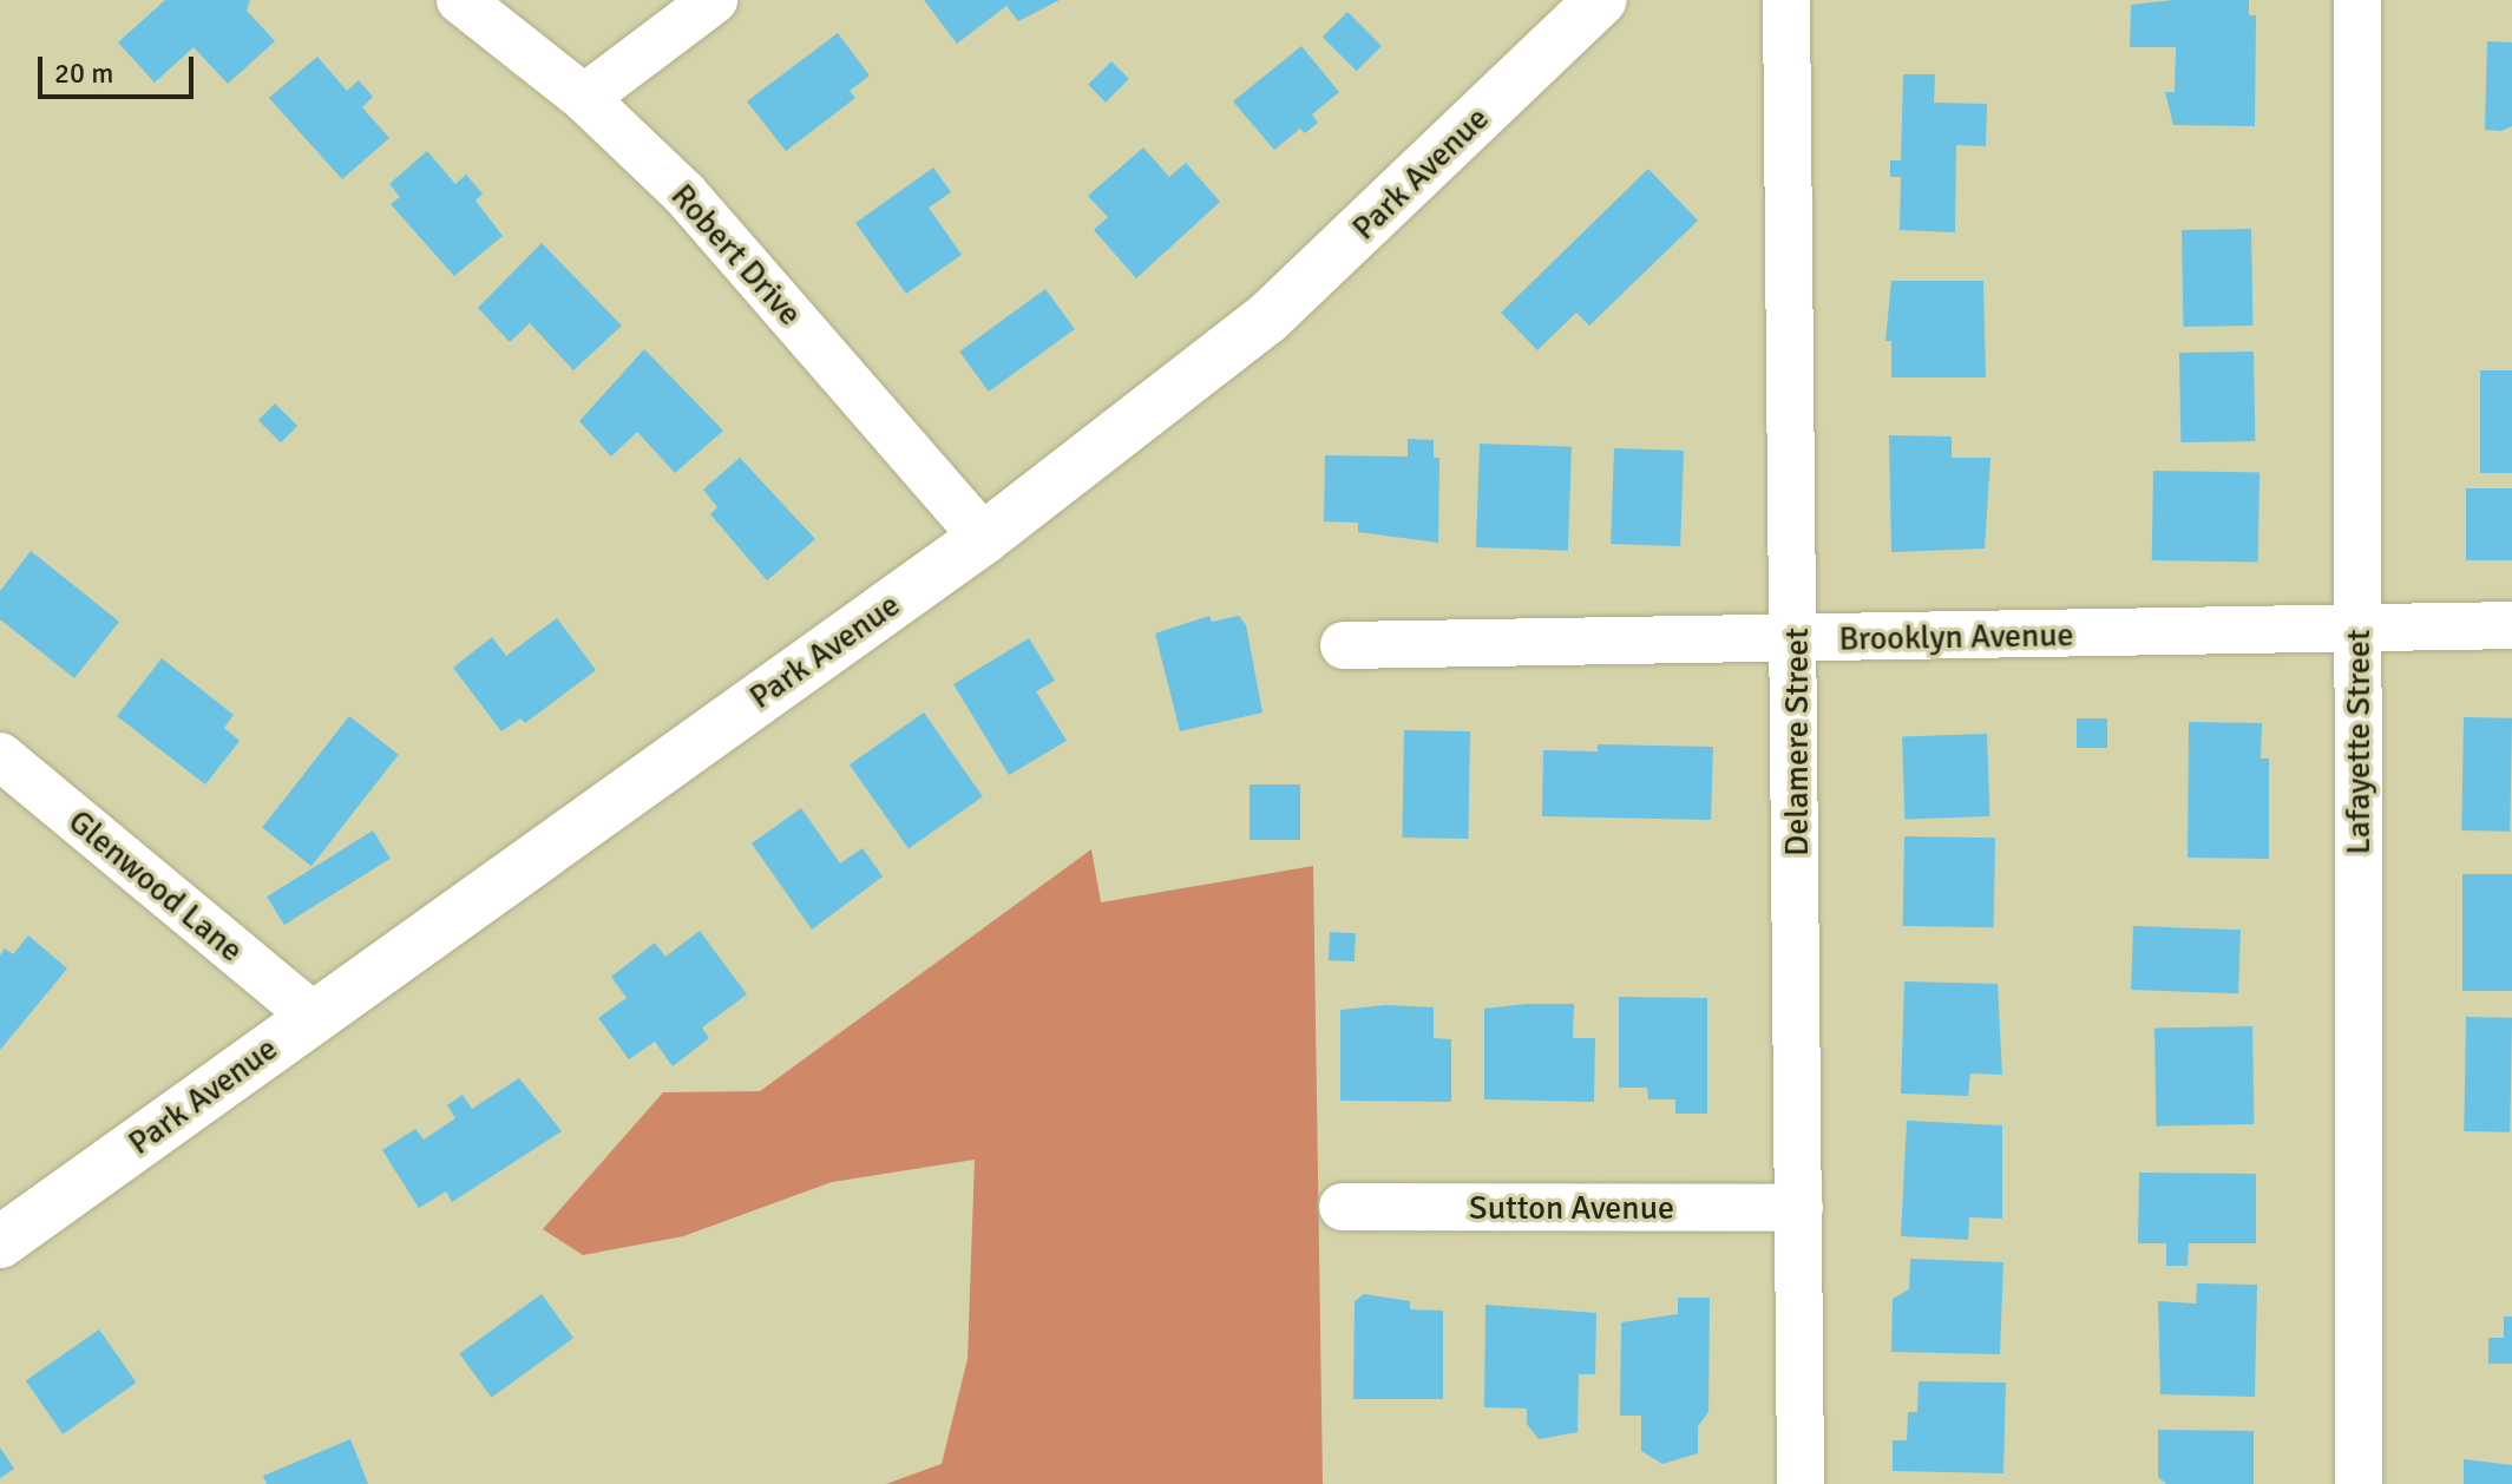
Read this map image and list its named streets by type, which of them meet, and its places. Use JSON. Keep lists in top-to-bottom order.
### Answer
{
  "streets": {
    "main road": ["Park Avenue"],
    "street": [
      "Robert Drive",
      "Brooklyn Avenue",
      "Delamere Street",
      "Lafayette Street",
      "Glenwood Lane",
      "Sutton Avenue"
    ]
  },
  "crossings": [
    ["Park Avenue", "Robert Drive"],
    ["Park Avenue", "Glenwood Lane"],
    ["Brooklyn Avenue", "Delamere Street"],
    ["Brooklyn Avenue", "Lafayette Street"],
    ["Delamere Street", "Sutton Avenue"]
  ],
  "scale_bar": "20 m"
}
